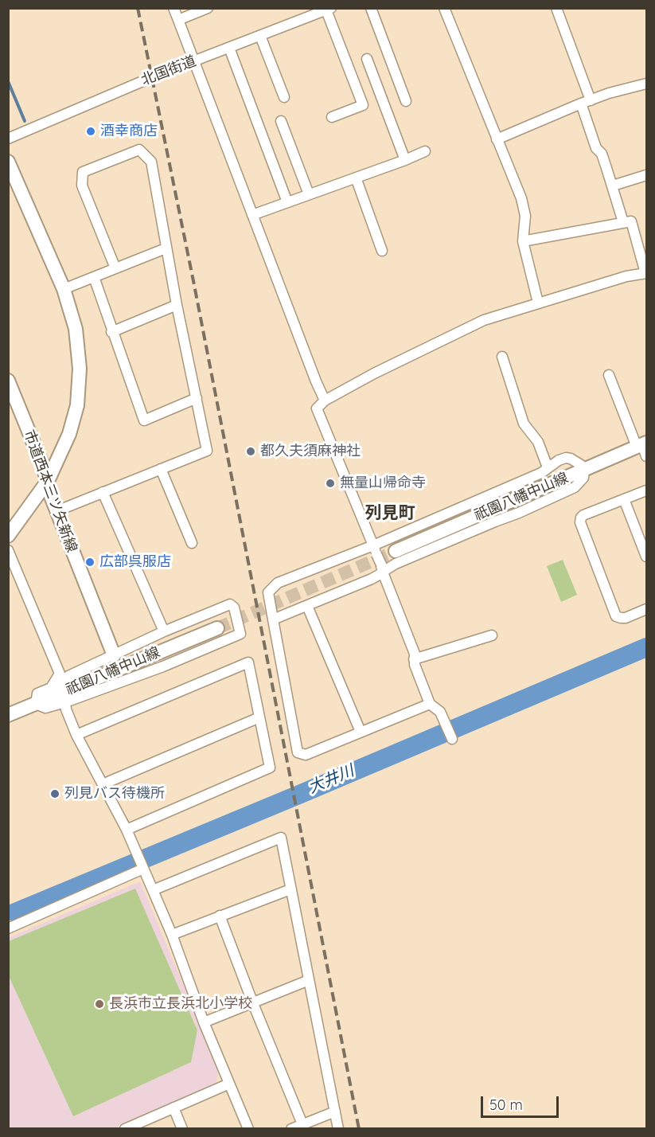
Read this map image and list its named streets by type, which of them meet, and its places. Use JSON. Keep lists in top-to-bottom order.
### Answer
{
  "streets": {
    "street": ["北国街道", "市道西本三ツ矢新線", "祇園八幡中山線"]
  },
  "districts": ["列見町"],
  "water": ["大井川"],
  "places": [
    "酒幸商店",
    "都久夫須麻神社",
    "無量山帰命寺",
    "広部呉服店",
    "列見バス待機所",
    "長浜市立長浜北小学校"
  ],
  "scale_bar": "50 m"
}
